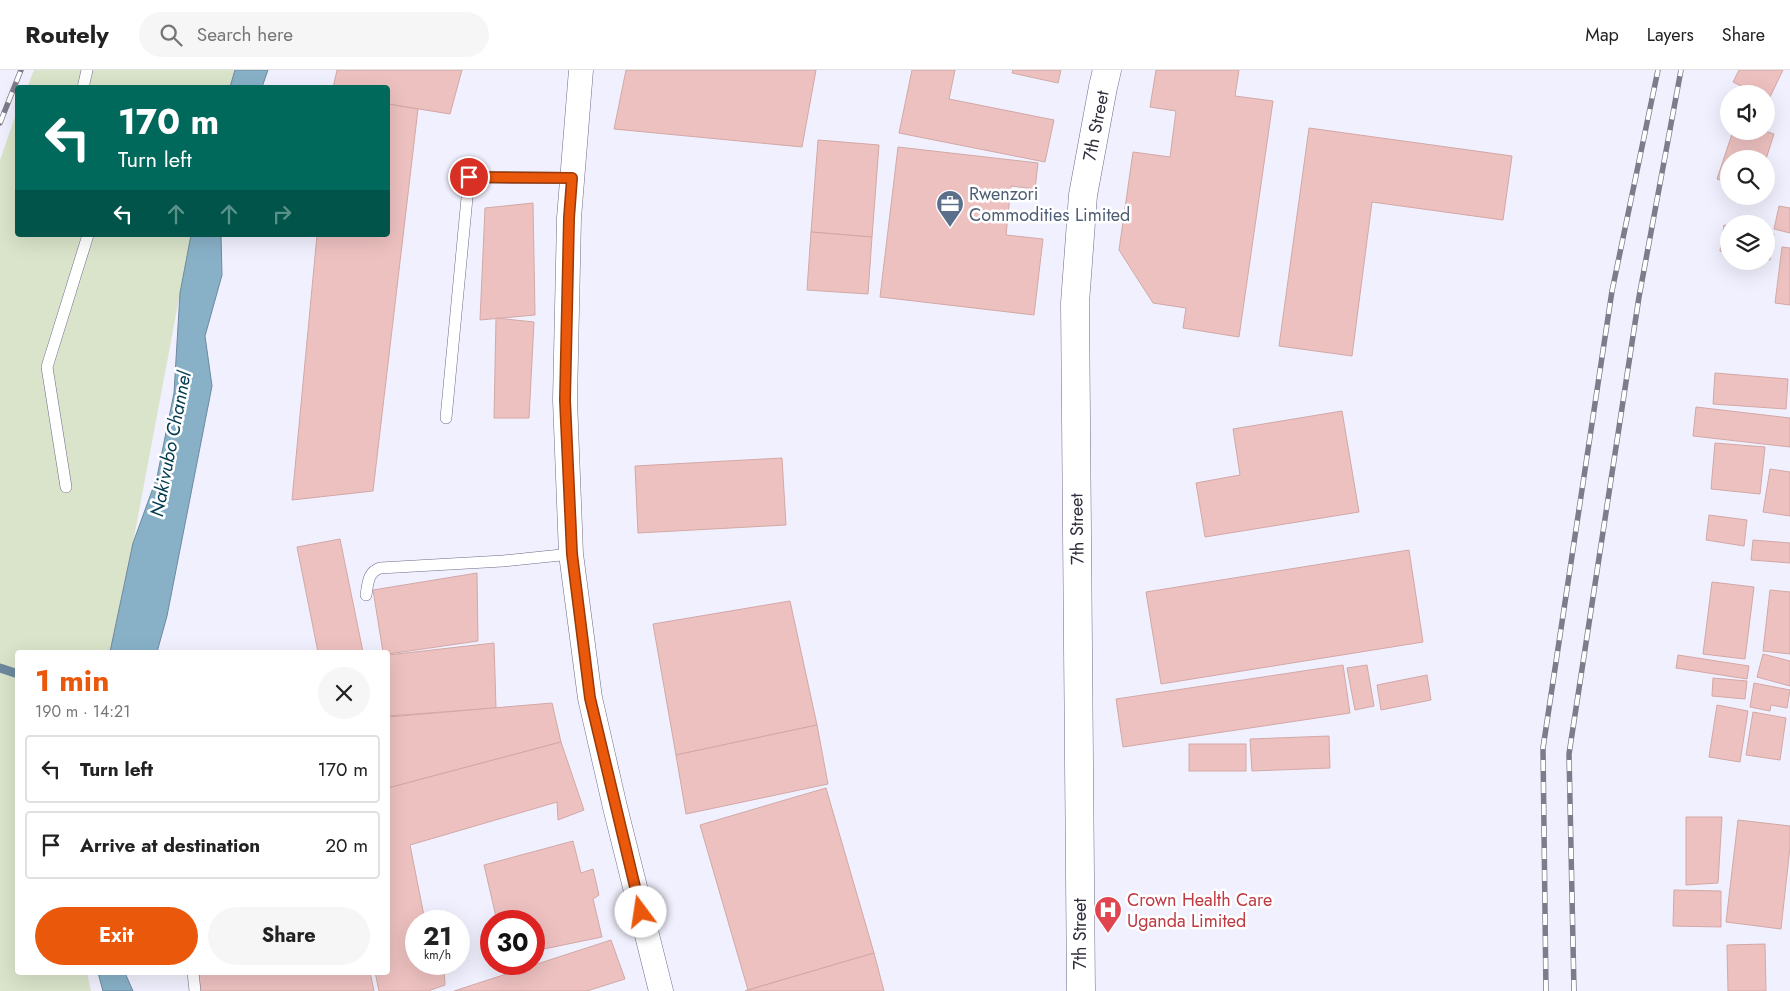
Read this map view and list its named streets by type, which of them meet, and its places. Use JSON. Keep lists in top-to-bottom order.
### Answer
{
  "streets": {
    "street": ["7th Street"]
  },
  "water": ["Nakivubo Channel"],
  "places": {
    "office": ["Rwenzori Commodities Limited"],
    "hospital": ["Crown Health Care Uganda Limited"]
  },
  "page": {
    "header": "Routely",
    "search": "Search here",
    "nav": ["Map", "Layers", "Share"],
    "turn": ["170 m", "Turn left"],
    "heading": ["1 min", "190 m · 14:21"],
    "list": [
      {
        "name": "Turn left",
        "value": "170 m"
      },
      {
        "name": "Arrive at destination",
        "value": "20 m"
      }
    ],
    "buttons": ["Exit", "Share"],
    "speed": "21 km/h",
    "limit": "30"
  }
}
